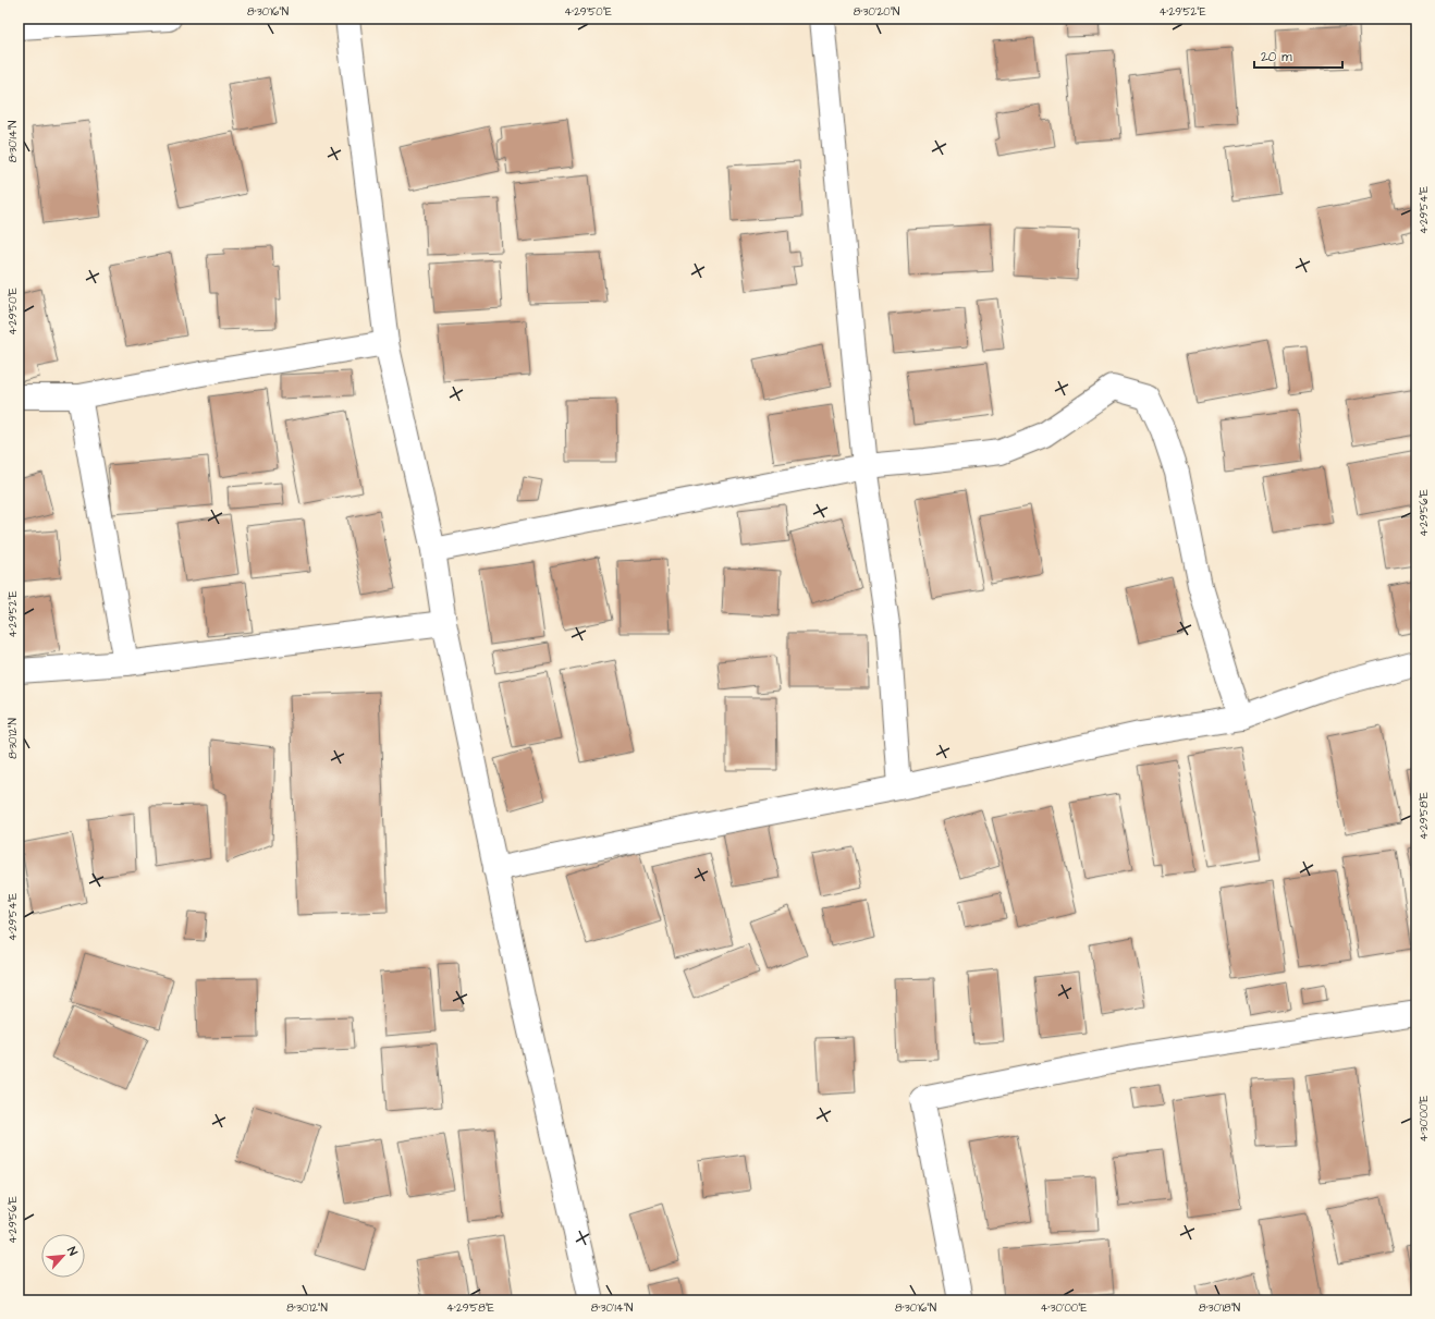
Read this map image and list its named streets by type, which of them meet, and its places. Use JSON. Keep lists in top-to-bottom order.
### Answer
{
  "scale_bar": "20 m",
  "north": "top right",
  "coordinates": [
    "8°30'16\"N",
    "4°29'50\"E",
    "8°30'20\"N",
    "4°29'52\"E",
    "8°30'14\"N",
    "4°29'54\"E",
    "4°29'56\"E",
    "8°30'12\"N",
    "4°29'58\"E",
    "4°30'00\"E",
    "8°30'18\"N"
  ]
}
